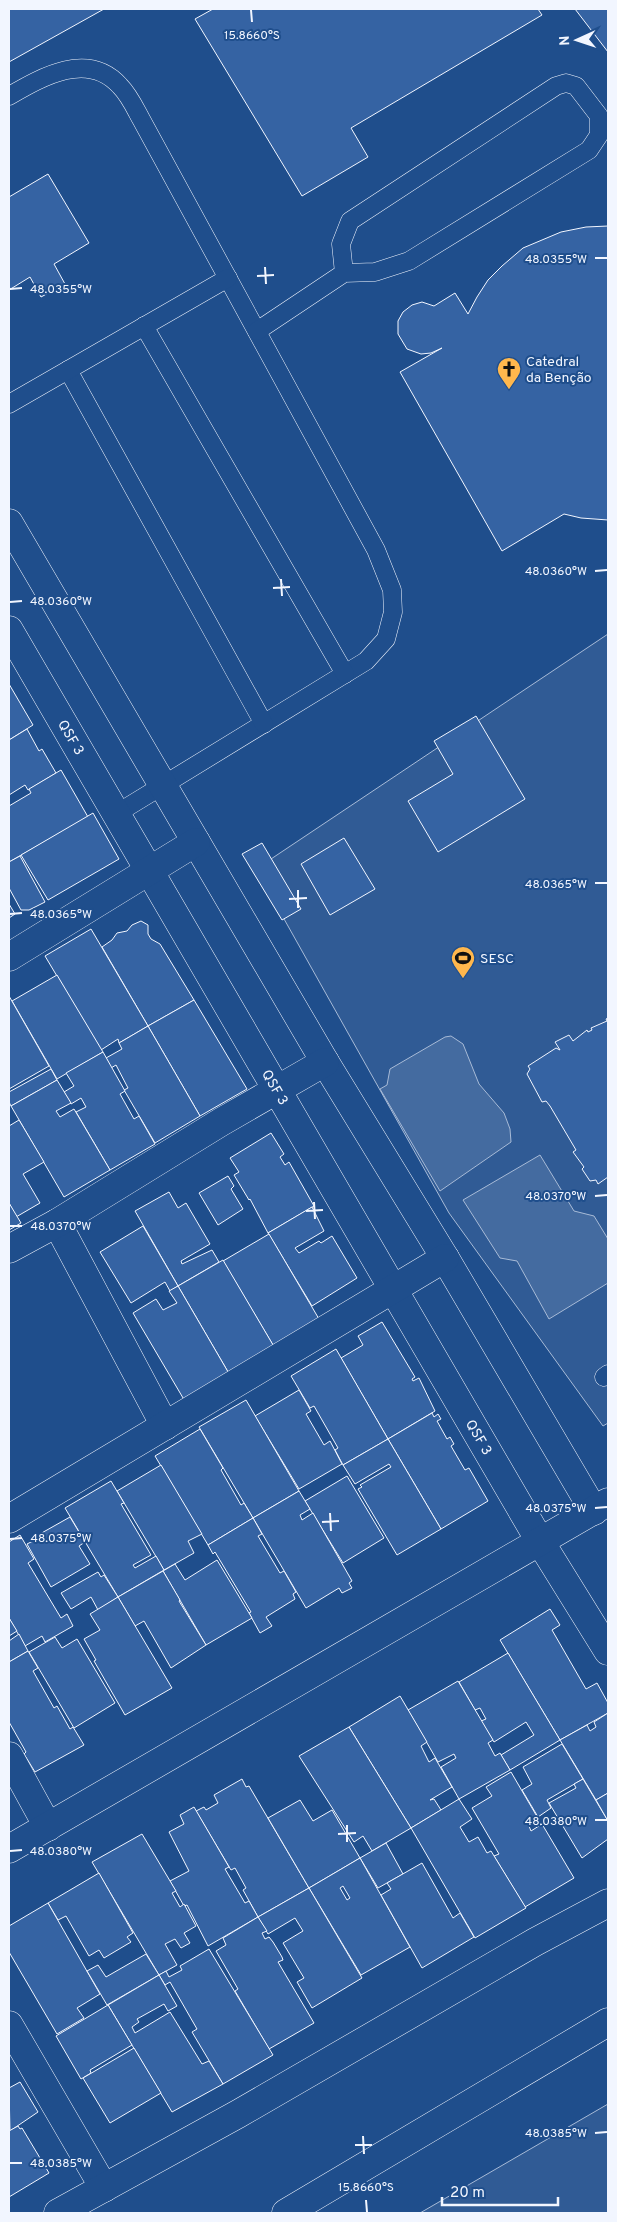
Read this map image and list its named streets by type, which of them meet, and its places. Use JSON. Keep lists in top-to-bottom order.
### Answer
{
  "streets": {
    "street": ["QSF 3"]
  },
  "places": {
    "church": ["Catedral da Benção"],
    "sports": ["SESC"]
  },
  "scale_bar": "20 m",
  "north": "left",
  "coordinates": [
    "15.8660°S",
    "48.0355°W",
    "48.0360°W",
    "48.0365°W",
    "48.0370°W",
    "48.0375°W",
    "48.0380°W",
    "48.0385°W"
  ]
}
